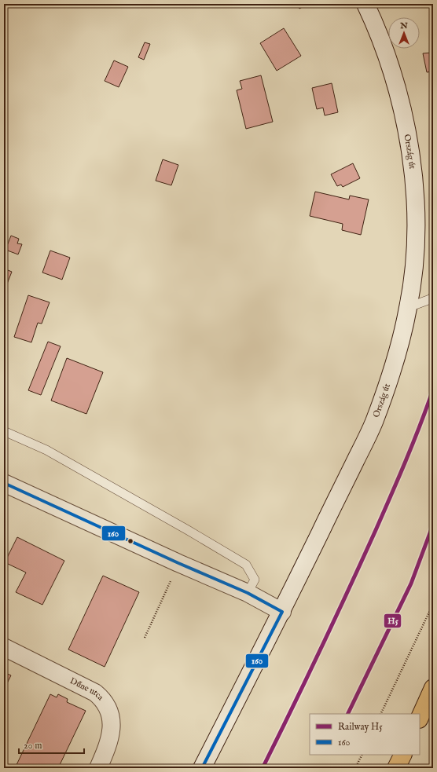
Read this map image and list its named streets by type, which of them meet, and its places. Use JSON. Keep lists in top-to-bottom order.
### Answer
{
  "streets": {
    "main road": ["Ország út", "Dűne utca"]
  },
  "lines": ["rail line H5", "transit line 160"],
  "legend": ["Railway H5", "160"],
  "scale_bar": "20 m",
  "north": "top"
}
